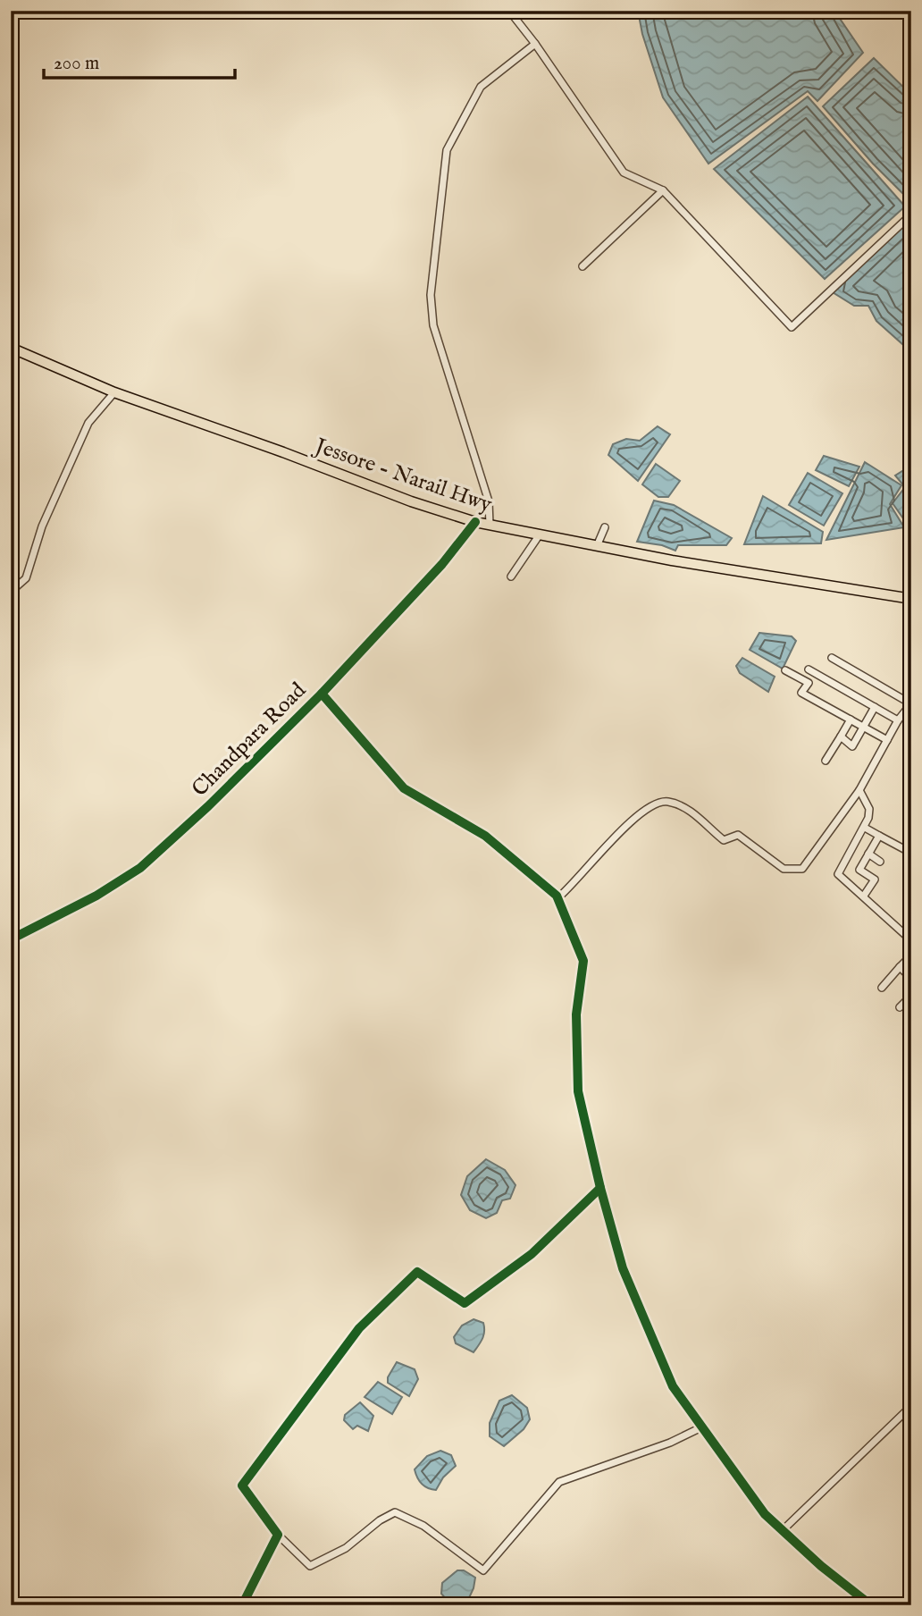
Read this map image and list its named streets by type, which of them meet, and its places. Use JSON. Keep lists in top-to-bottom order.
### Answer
{
  "streets": {
    "highway": ["Jessore - Narail Hwy"],
    "street": ["Chandpara Road"]
  },
  "crossings": [
    ["Jessore - Narail Hwy", "Chandpara Road"]
  ],
  "scale_bar": "200 m"
}
